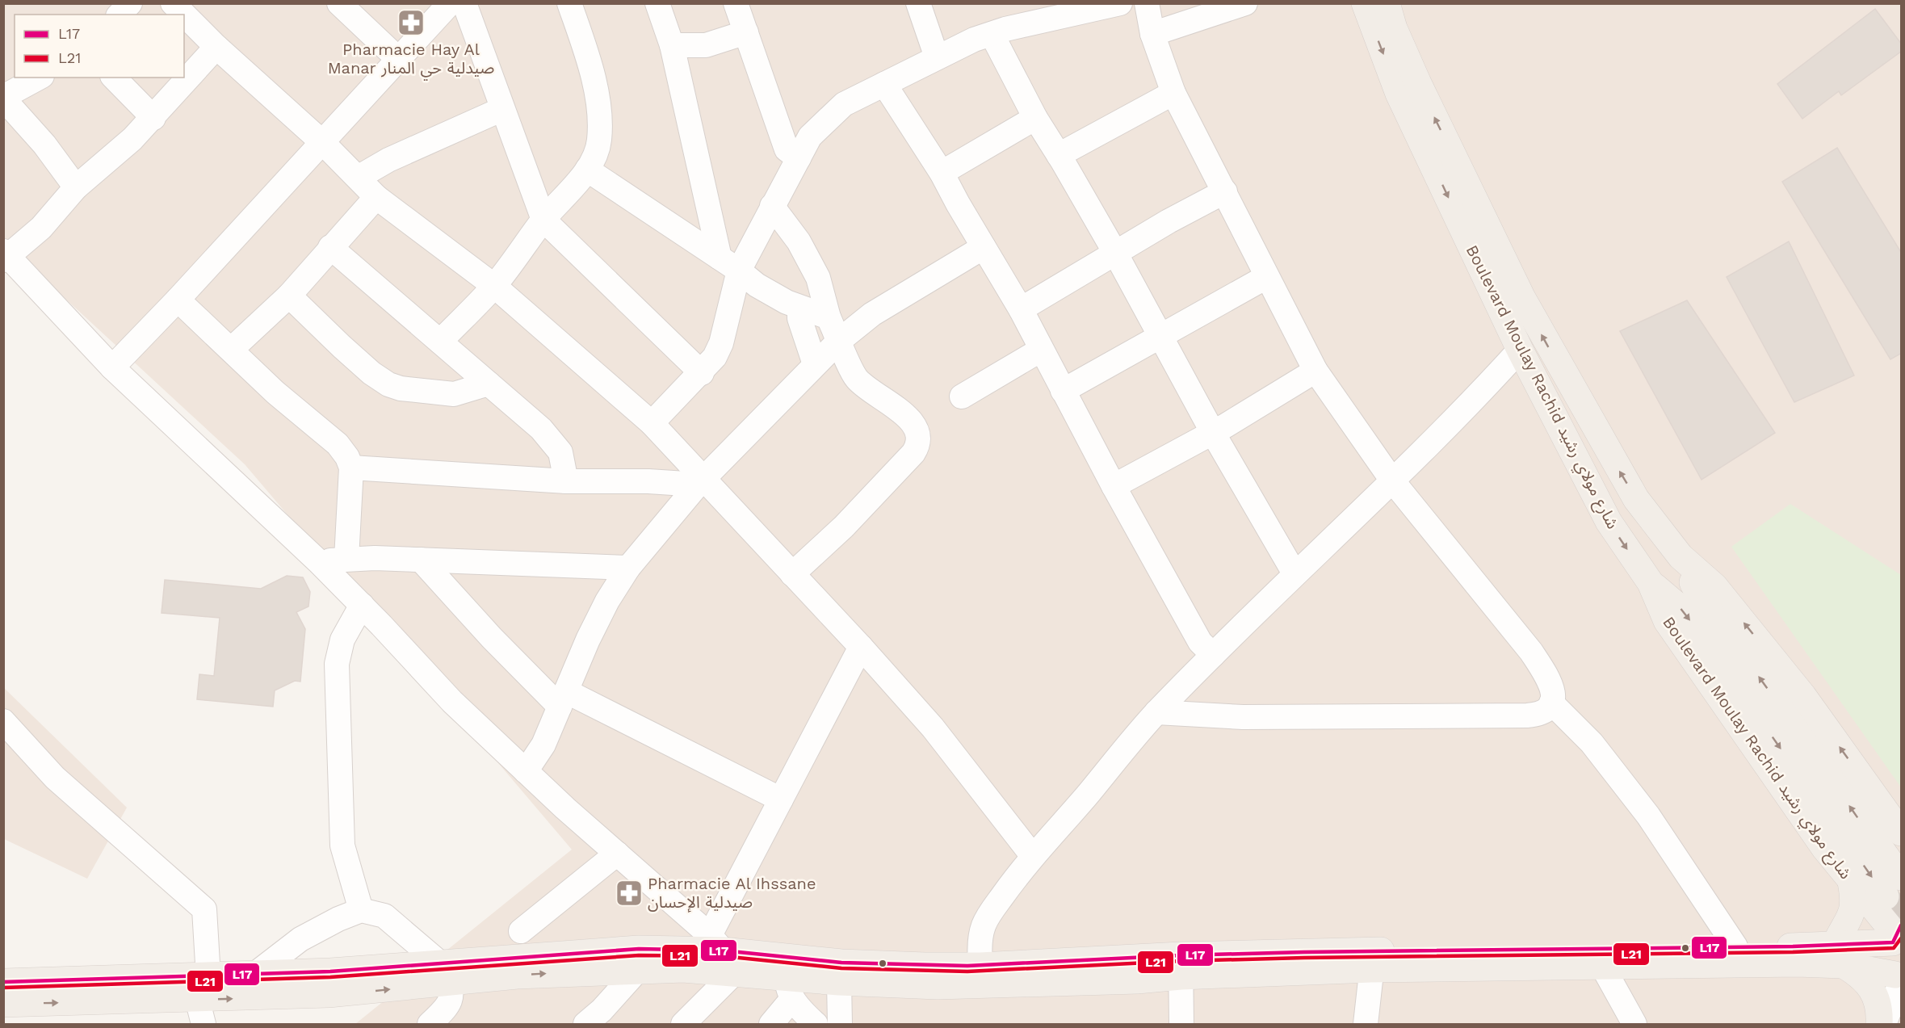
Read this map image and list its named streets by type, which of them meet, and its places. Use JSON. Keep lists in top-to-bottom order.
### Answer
{
  "streets": {
    "main road": ["Boulevard Moulay Rachid شارع مولاي رشيد"]
  },
  "places": {
    "pharmacy": ["Pharmacie Hay Al Manar صيدلية حي المنار", "Pharmacie Al Ihssane صيدلية الإحسان"]
  },
  "lines": ["transit line L17", "transit line L21"],
  "legend": ["L17", "L21"]
}
